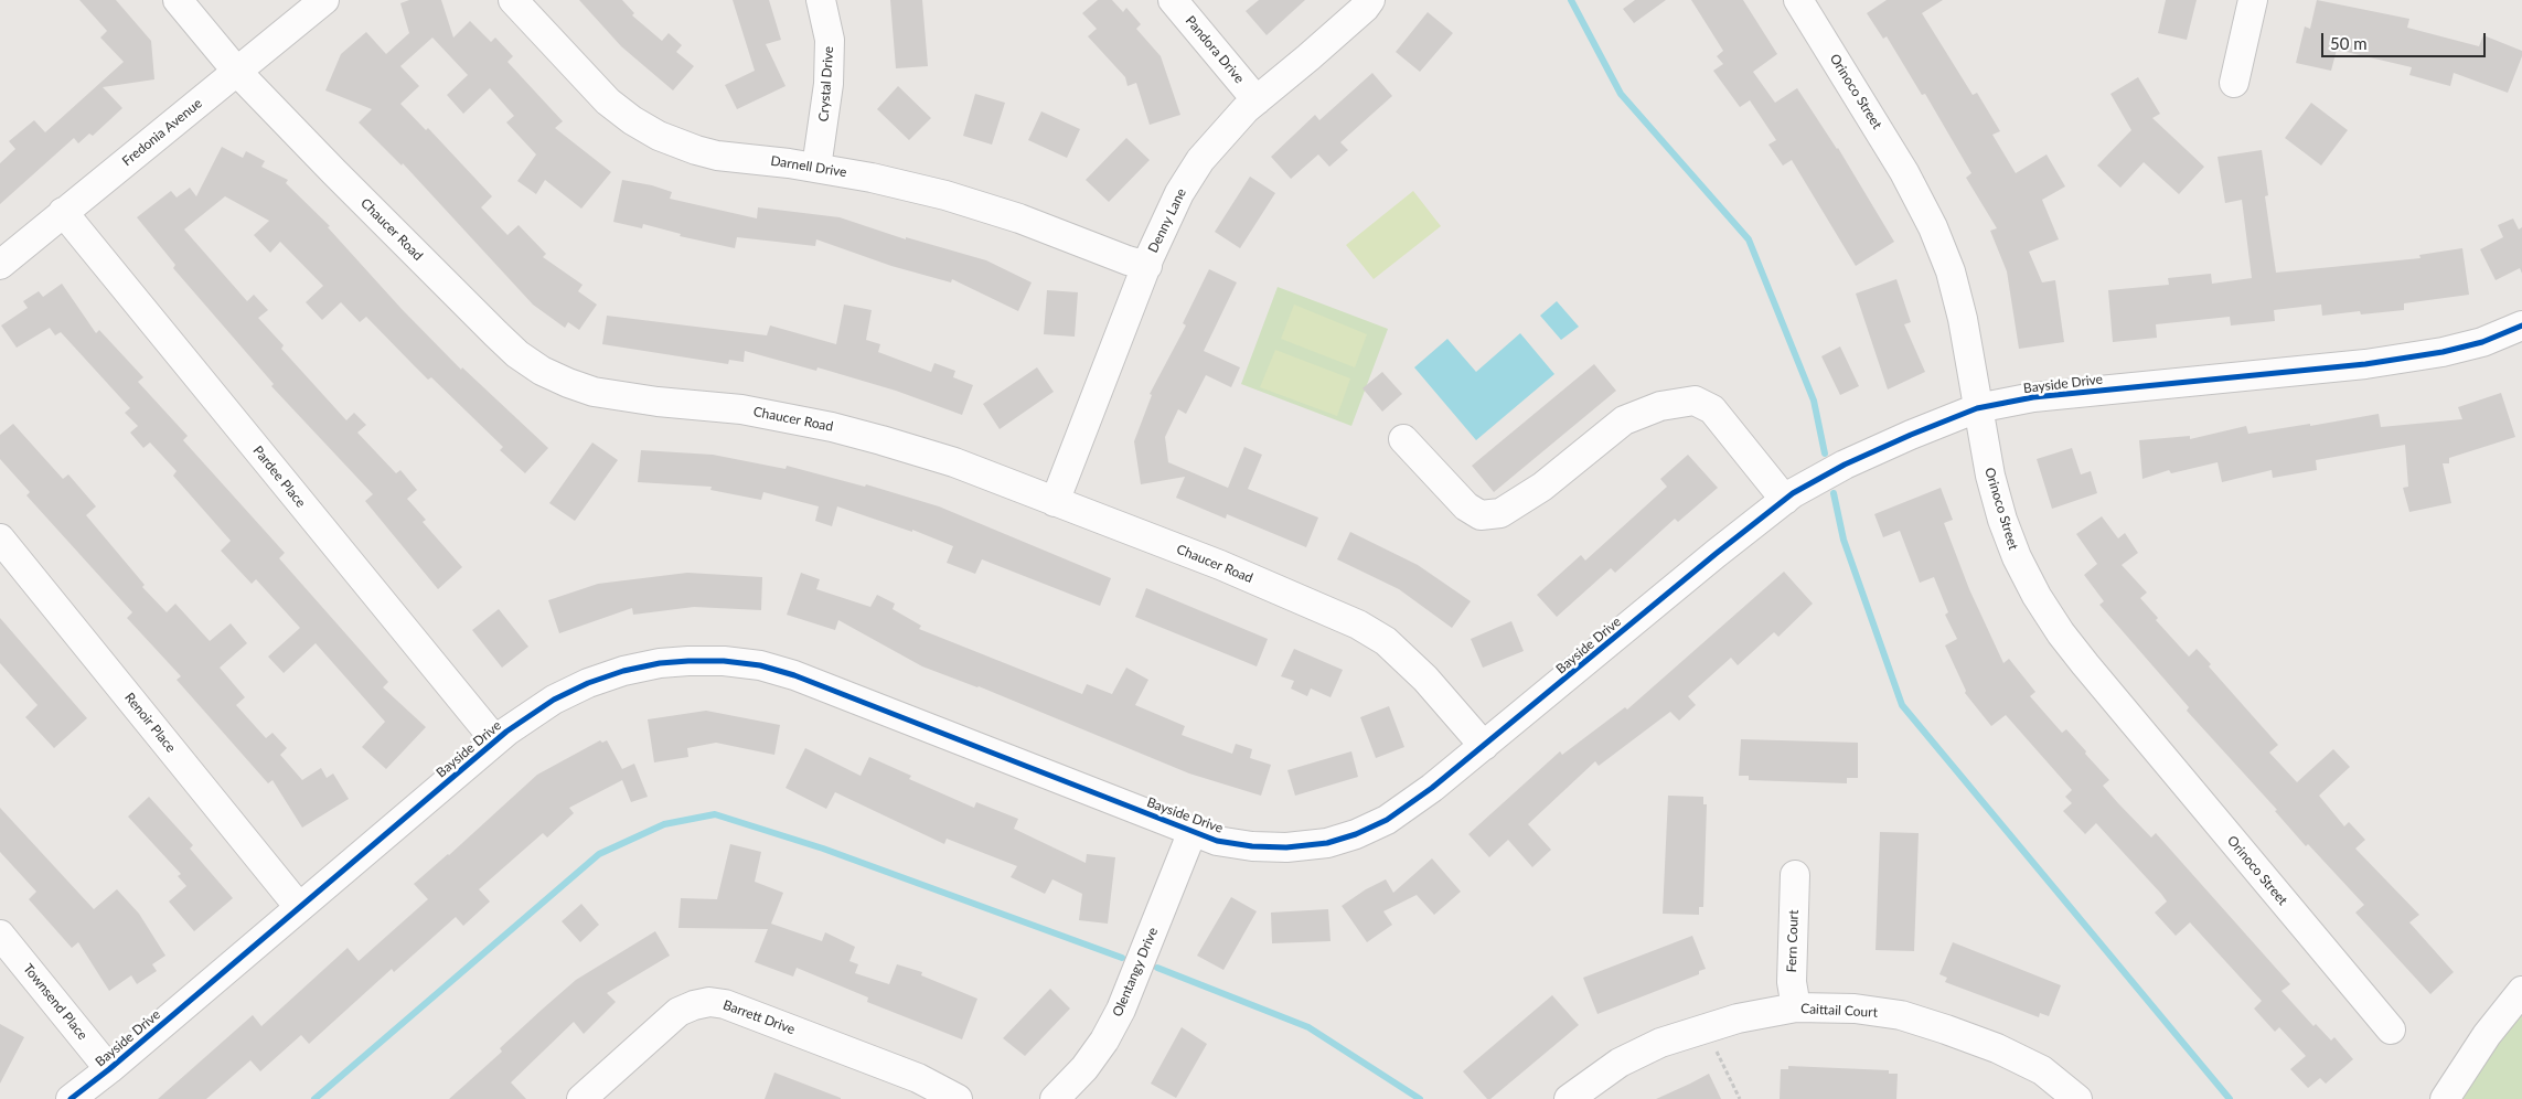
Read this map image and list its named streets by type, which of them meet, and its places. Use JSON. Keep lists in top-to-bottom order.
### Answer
{
  "streets": {
    "street": [
      "Pandora Drive",
      "Crystal Drive",
      "Orinoco Street",
      "Fredonia Avenue",
      "Darnell Drive",
      "Denny Lane",
      "Chaucer Road",
      "Bayside Drive",
      "Pardee Place",
      "Renoir Place",
      "Fern Court",
      "Olentangy Drive",
      "Townsend Place",
      "Caittail Court",
      "Barrett Drive"
    ]
  },
  "crossings": [
    ["Pandora Drive", "Denny Lane"],
    ["Crystal Drive", "Darnell Drive"],
    ["Orinoco Street", "Bayside Drive"],
    ["Fredonia Avenue", "Chaucer Road"],
    ["Fredonia Avenue", "Pardee Place"],
    ["Darnell Drive", "Denny Lane"],
    ["Denny Lane", "Chaucer Road"],
    ["Chaucer Road", "Bayside Drive"],
    ["Bayside Drive", "Pardee Place"],
    ["Bayside Drive", "Renoir Place"],
    ["Bayside Drive", "Olentangy Drive"],
    ["Bayside Drive", "Townsend Place"],
    ["Fern Court", "Caittail Court"]
  ],
  "scale_bar": "50 m"
}
